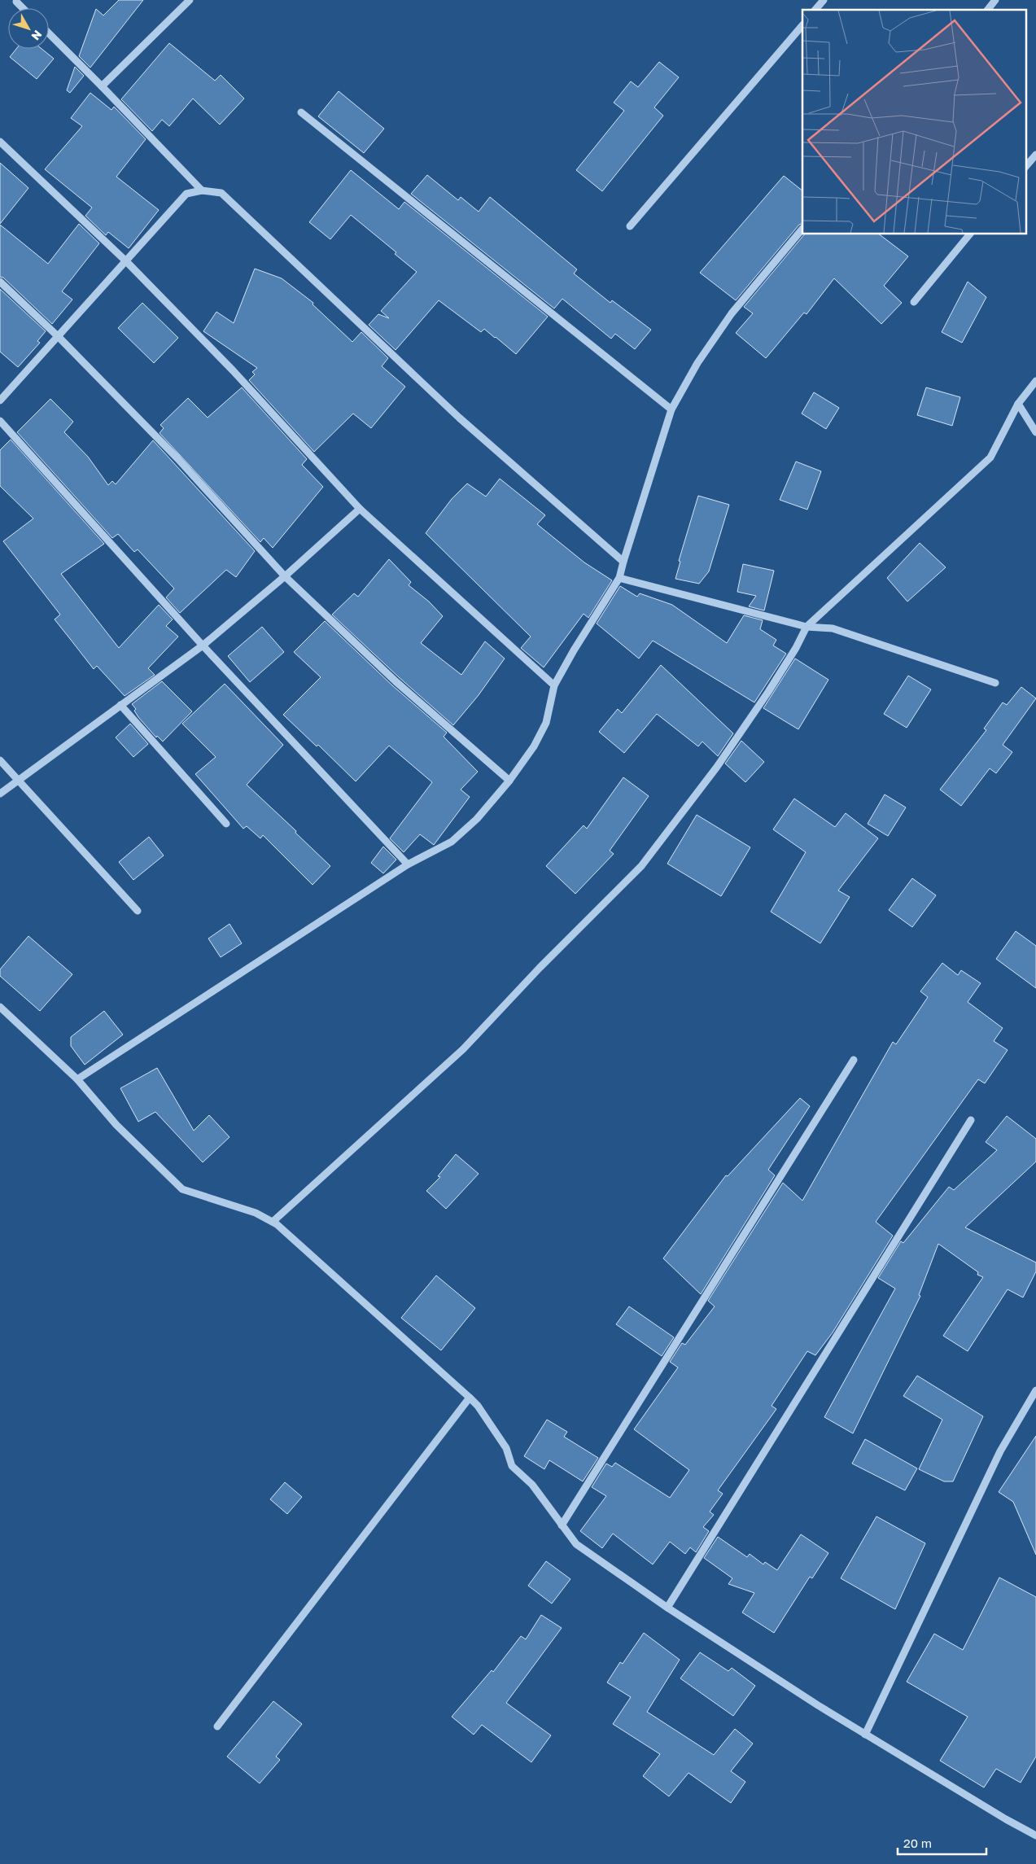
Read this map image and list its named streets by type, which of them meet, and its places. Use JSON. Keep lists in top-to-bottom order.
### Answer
{
  "scale_bar": "20 m",
  "north": "bottom right"
}
